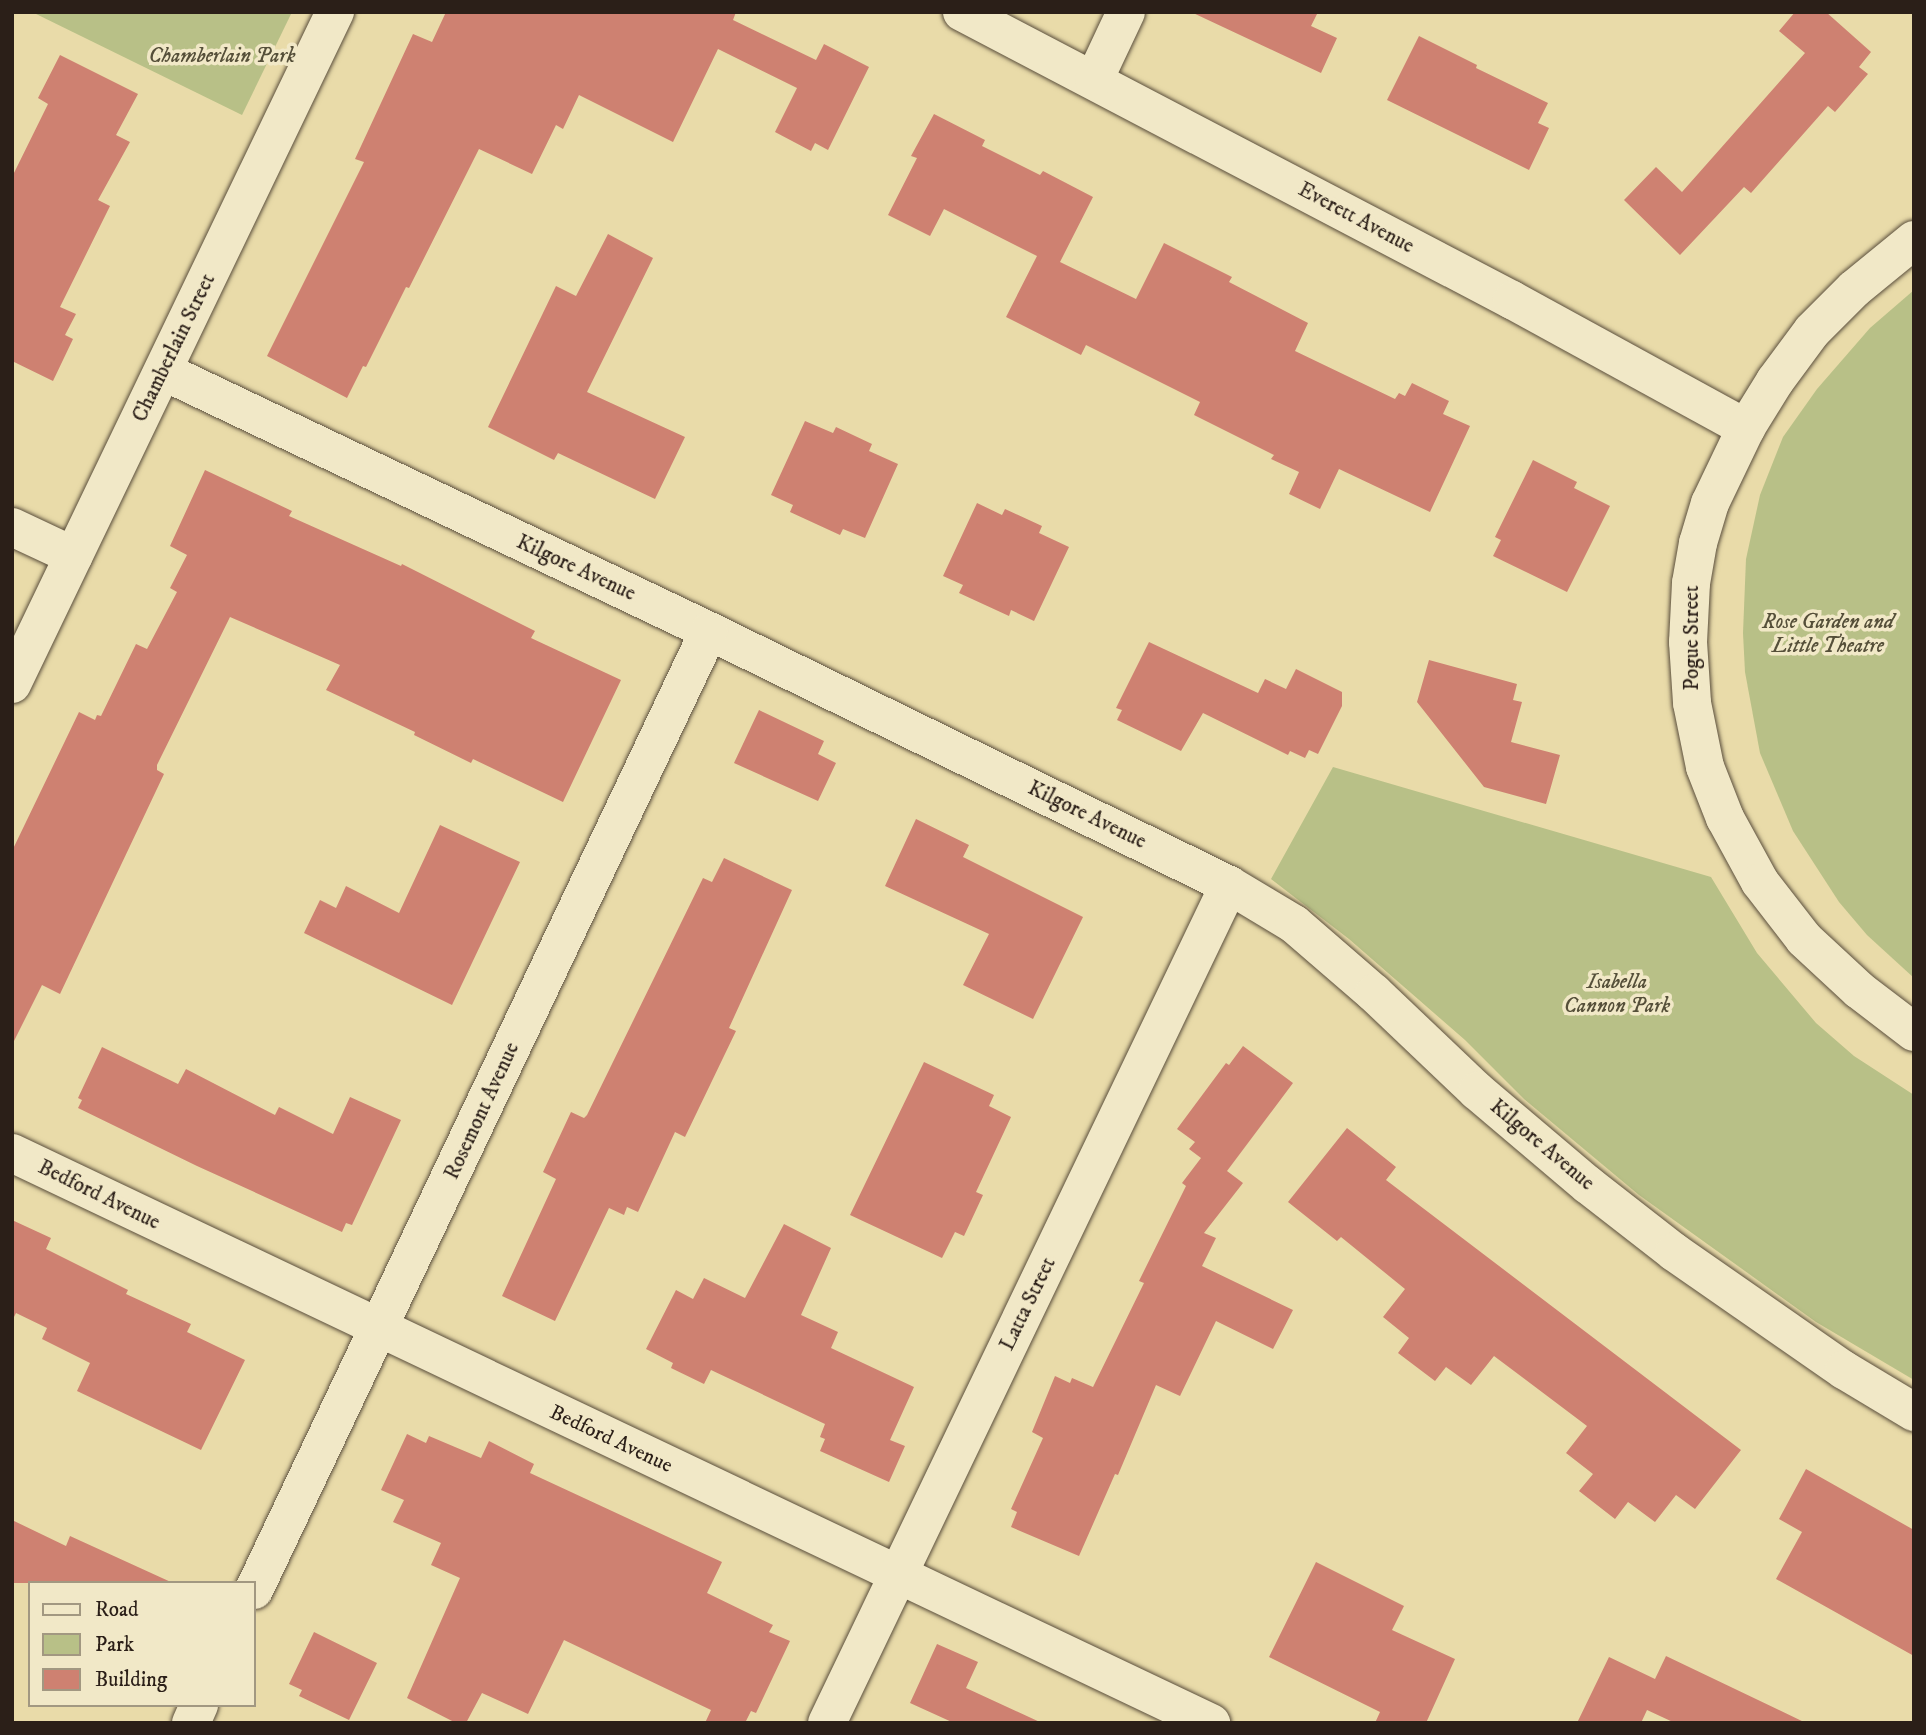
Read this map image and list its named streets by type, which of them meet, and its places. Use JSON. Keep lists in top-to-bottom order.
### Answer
{
  "streets": {
    "street": [
      "Everett Avenue",
      "Chamberlain Street",
      "Kilgore Avenue",
      "Pogue Street",
      "Rosemont Avenue",
      "Bedford Avenue",
      "Latta Street"
    ]
  },
  "crossings": [
    ["Everett Avenue", "Pogue Street"],
    ["Chamberlain Street", "Kilgore Avenue"],
    ["Kilgore Avenue", "Rosemont Avenue"],
    ["Kilgore Avenue", "Latta Street"],
    ["Rosemont Avenue", "Bedford Avenue"],
    ["Bedford Avenue", "Latta Street"]
  ],
  "parks": ["Chamberlain Park", "Rose Garden and Little Theatre", "Isabella Cannon Park"],
  "legend": ["Road", "Park", "Building"]
}
